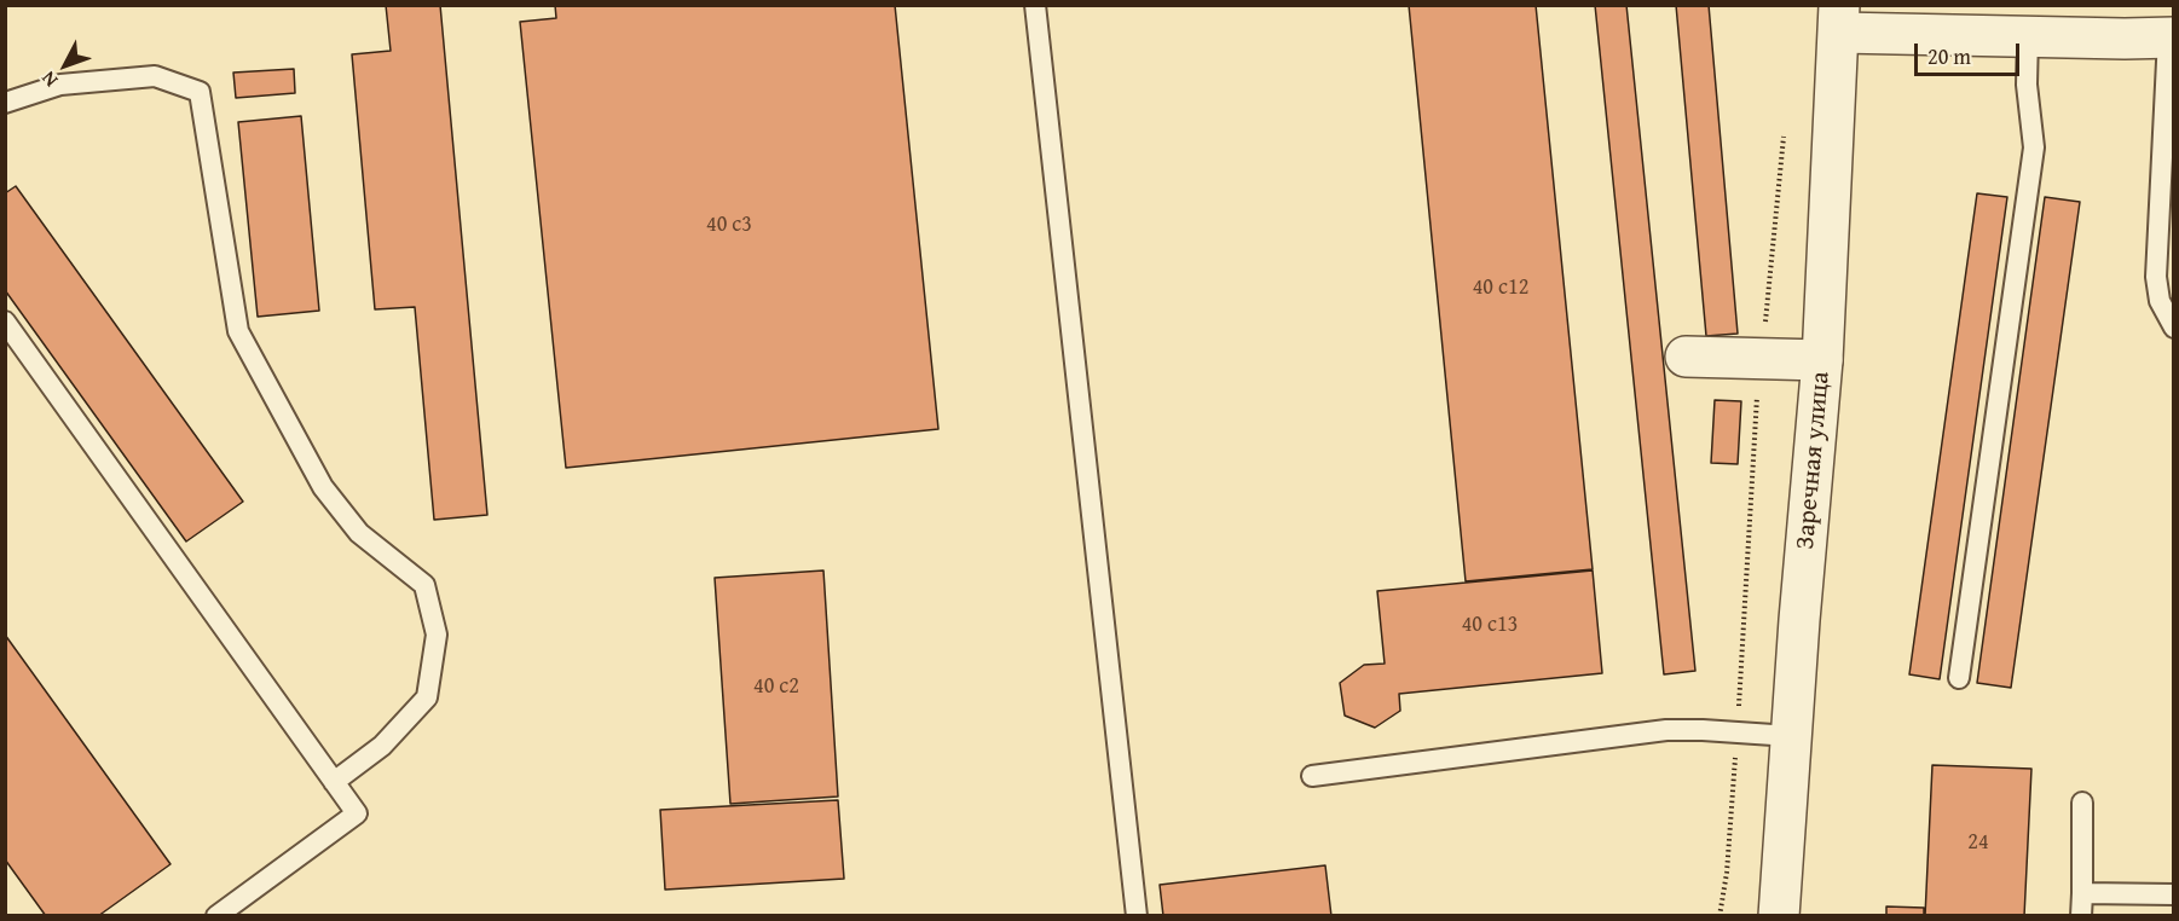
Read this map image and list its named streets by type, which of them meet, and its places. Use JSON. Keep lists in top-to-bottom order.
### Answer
{
  "streets": {
    "street": ["Заречная улица"]
  },
  "house_numbers": [
    "40 с3",
    "40 с12",
    "40 с13",
    "40 с2",
    "24"
  ],
  "scale_bar": "20 m",
  "north": "bottom left"
}
